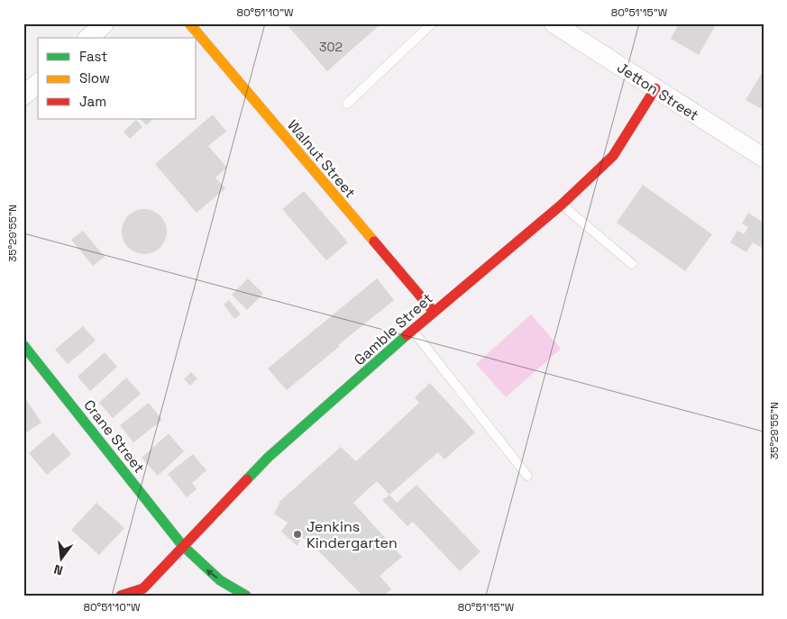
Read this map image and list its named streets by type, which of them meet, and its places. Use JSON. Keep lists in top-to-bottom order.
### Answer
{
  "streets": {
    "street": [
      "Jetton Street",
      "Walnut Street",
      "Gamble Street",
      "Crane Street"
    ]
  },
  "crossings": [
    ["Jetton Street", "Gamble Street"],
    ["Walnut Street", "Gamble Street"],
    ["Gamble Street", "Crane Street"]
  ],
  "places": ["Jenkins Kindergarten"],
  "house_numbers": ["302"],
  "legend": ["Fast", "Slow", "Jam"],
  "north": "bottom",
  "coordinates": ["80°51'10\"W", "80°51'15\"W", "35°29'55\"N"]
}
